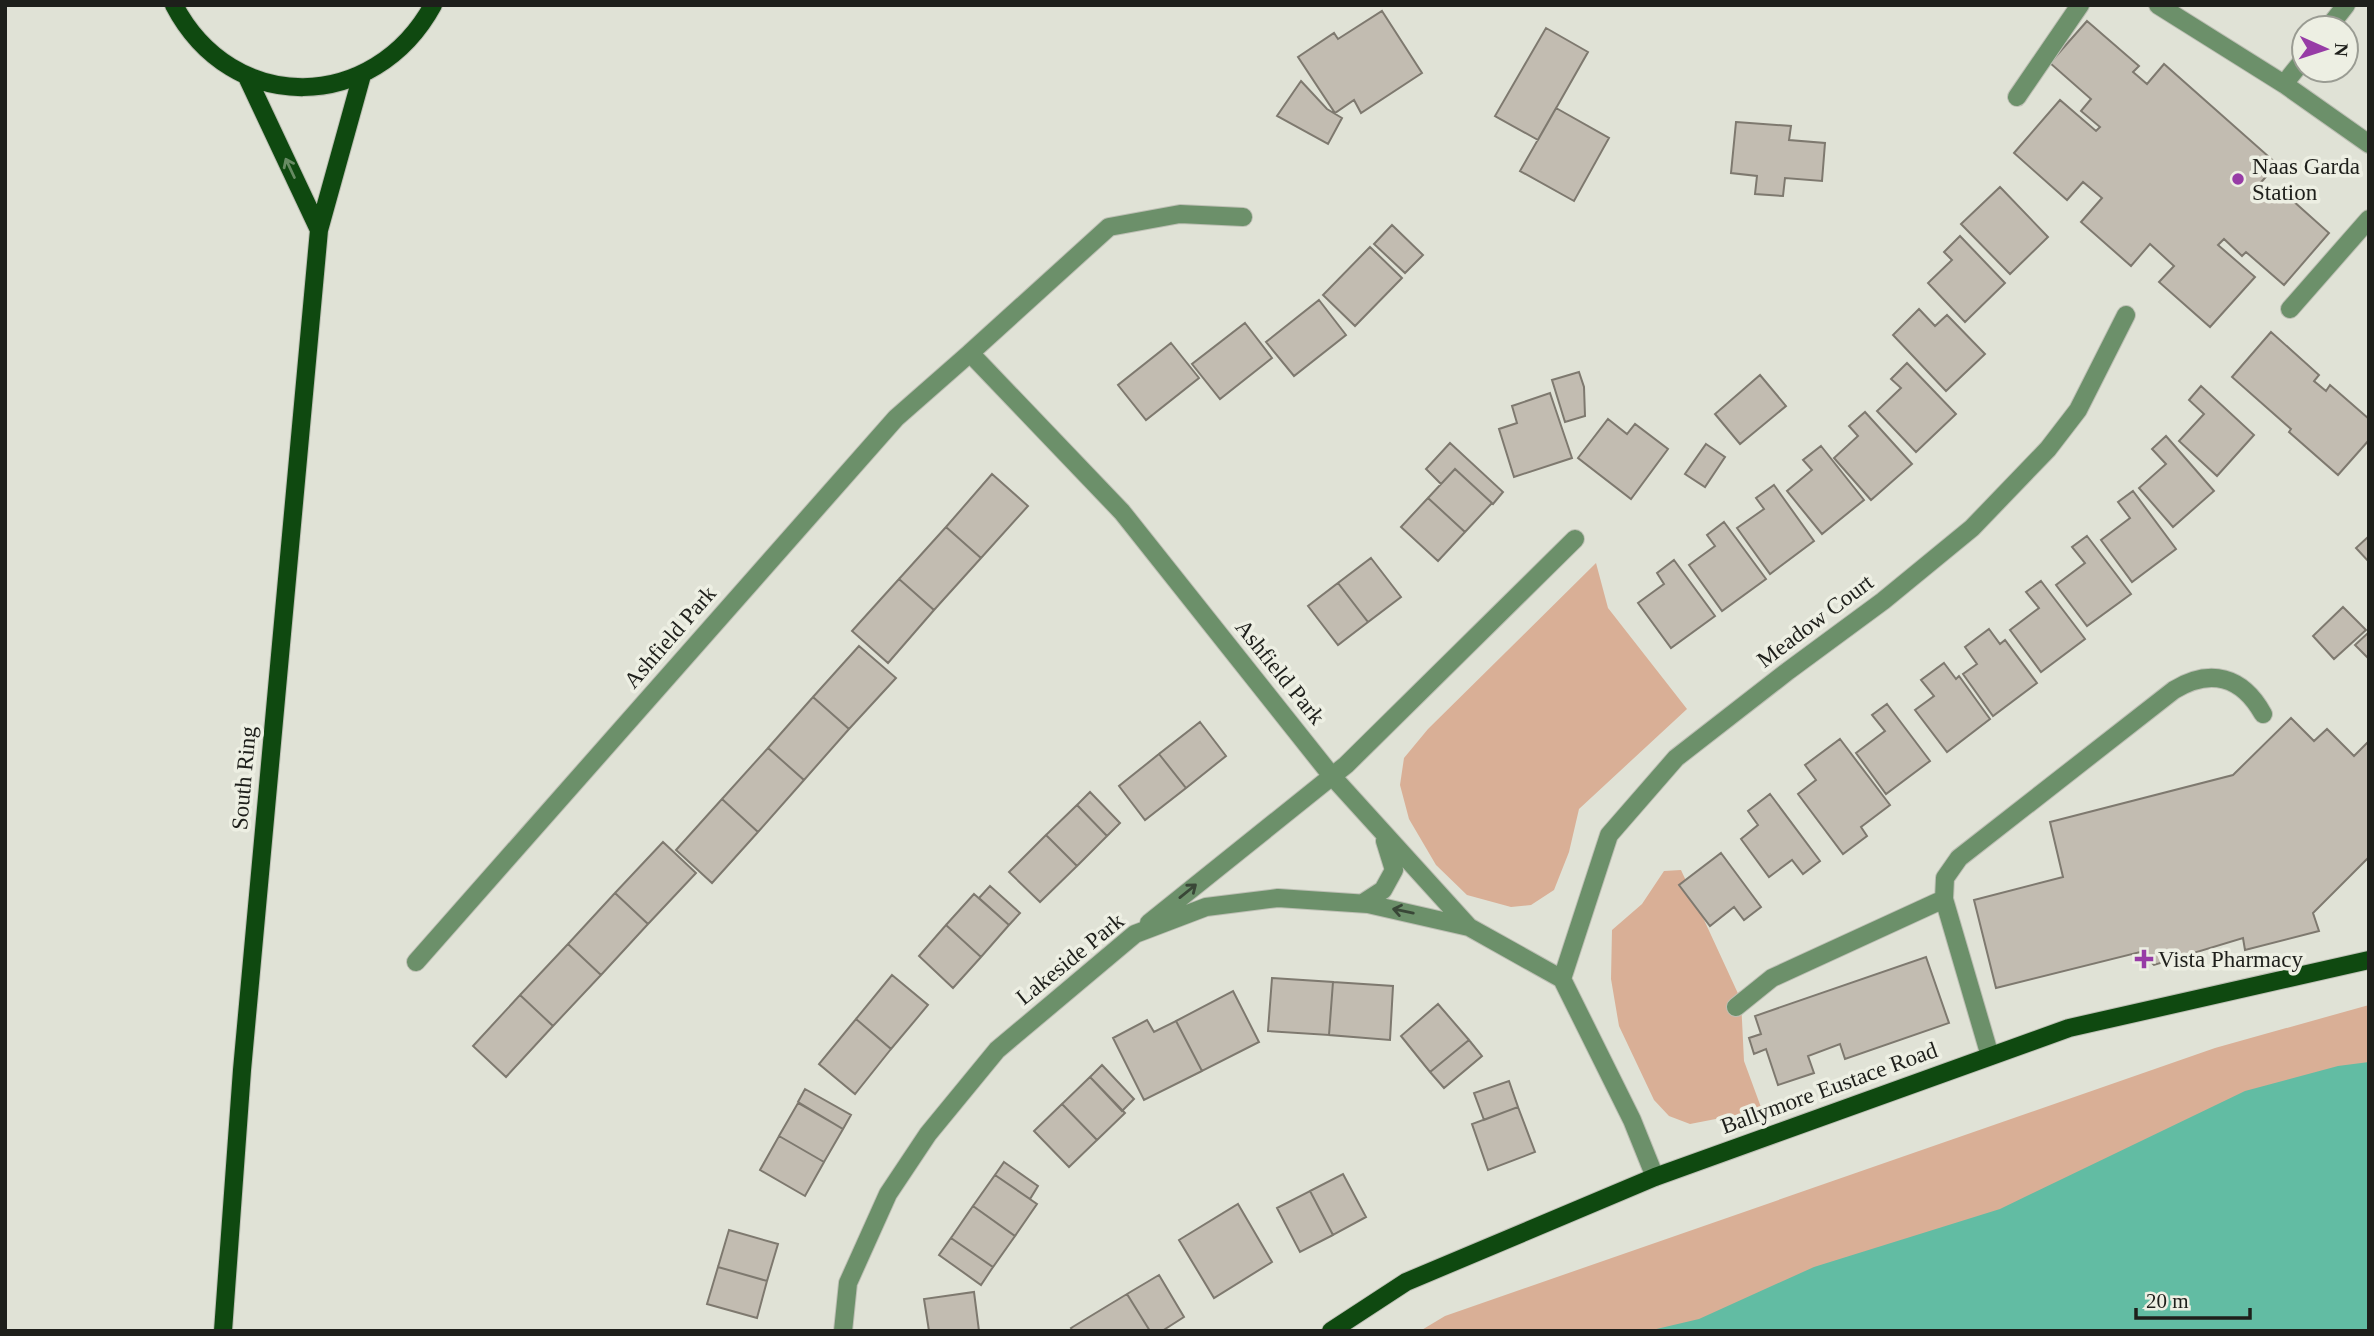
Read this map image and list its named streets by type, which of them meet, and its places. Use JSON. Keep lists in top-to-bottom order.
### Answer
{
  "streets": {
    "main road": ["South Ring", "Ballymore Eustace Road"],
    "street": ["Meadow Court", "Ashfield Park", "Lakeside Park"]
  },
  "crossings": [
    ["Meadow Court", "Lakeside Park"],
    ["Ashfield Park", "Lakeside Park"]
  ],
  "places": {
    "other": ["Naas Garda Station"],
    "health": ["Vista Pharmacy"]
  },
  "scale_bar": "20 m",
  "north": "right"
}
